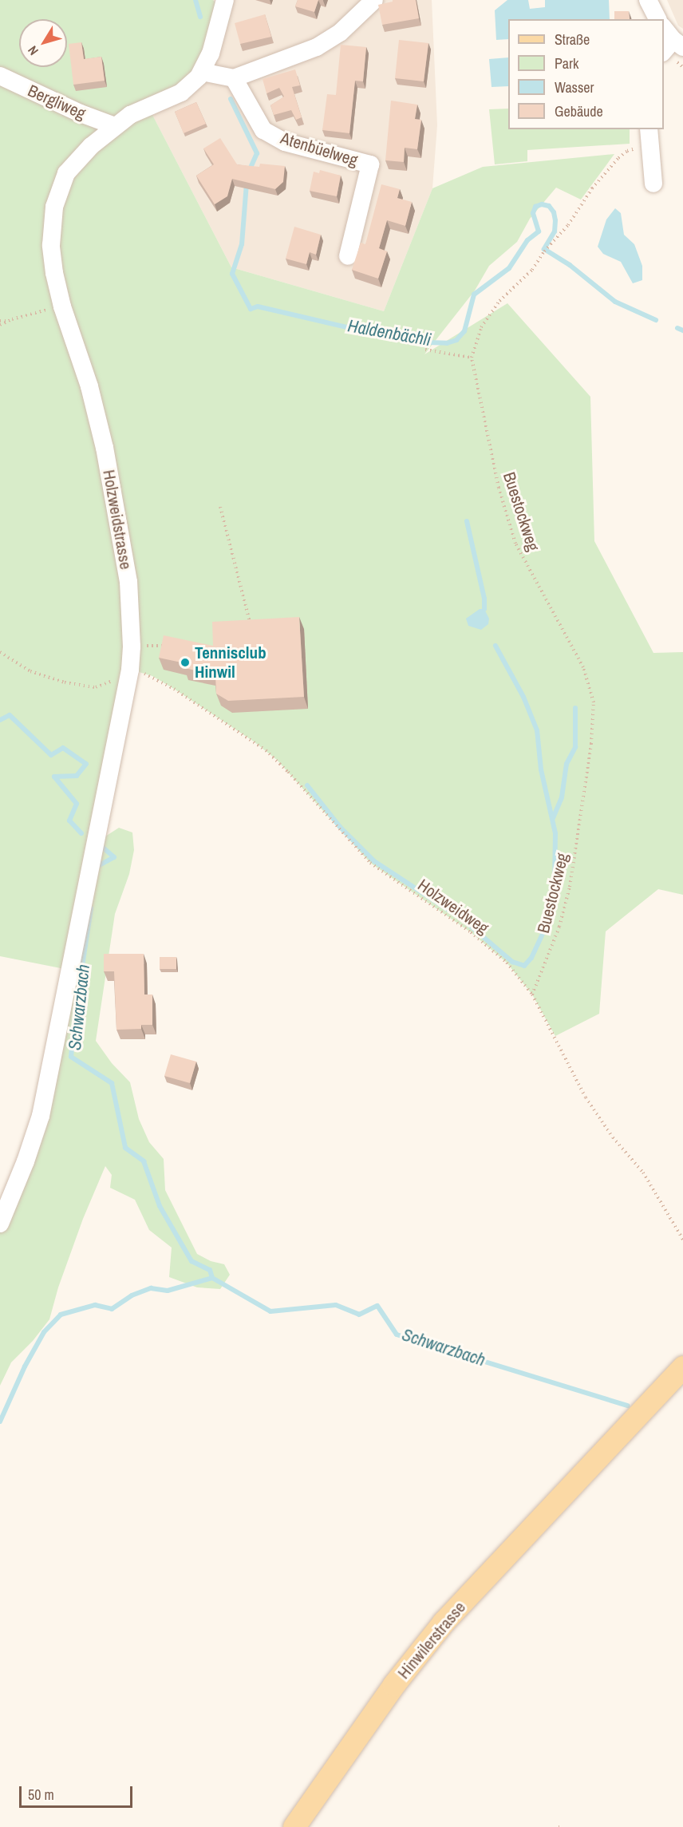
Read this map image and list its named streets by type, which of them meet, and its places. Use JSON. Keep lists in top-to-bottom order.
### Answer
{
  "streets": {
    "main road": ["Hinwilerstrasse"],
    "street": ["Bergliweg", "Atenbüelweg", "Holzweidstrasse"],
    "path": ["Buestockweg", "Holzweidweg"]
  },
  "crossings": [
    ["Bergliweg", "Holzweidstrasse"],
    ["Buestockweg", "Holzweidweg"],
    ["Holzweidstrasse", "Holzweidweg"]
  ],
  "water": ["Haldenbächli", "Schwarzbach"],
  "places": ["Tennisclub Hinwil"],
  "legend": [
    "Straße",
    "Park",
    "Wasser",
    "Gebäude"
  ],
  "scale_bar": "50 m",
  "north": "bottom left"
}
